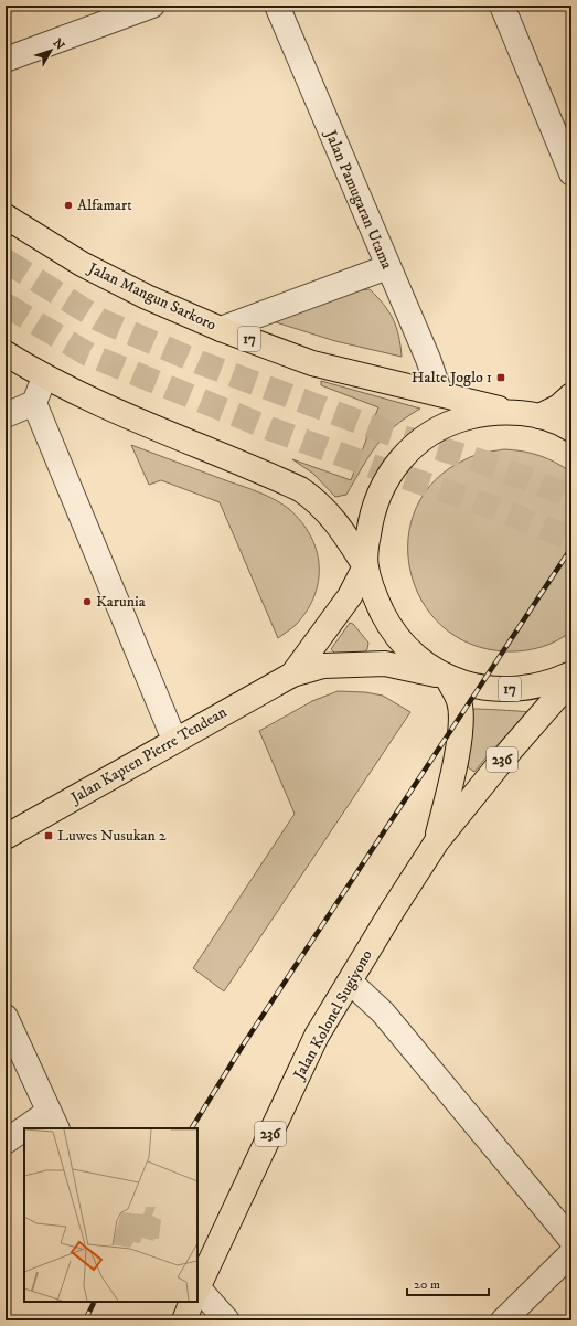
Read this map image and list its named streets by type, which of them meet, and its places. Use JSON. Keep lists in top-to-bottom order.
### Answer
{
  "streets": {
    "main road": [
      "Jalan Mangun Sarkoro",
      "17",
      "Jalan Kapten Pierre Tendean",
      "236",
      "Jalan Kolonel Sugiyono"
    ],
    "street": ["Jalan Pamugaran Utama"]
  },
  "crossings": [
    ["Jalan Pamugaran Utama", "Jalan Mangun Sarkoro"],
    ["Jalan Mangun Sarkoro", "17"],
    ["17", "Jalan Kapten Pierre Tendean"],
    ["17", "Jalan Kolonel Sugiyono"],
    ["Jalan Kapten Pierre Tendean", "Jalan Kolonel Sugiyono"]
  ],
  "places": {
    "other": ["Alfamart", "Karunia"],
    "transit": ["Halte Joglo 1", "Luwes Nusukan 2"]
  },
  "scale_bar": "20 m",
  "north": "top right"
}
